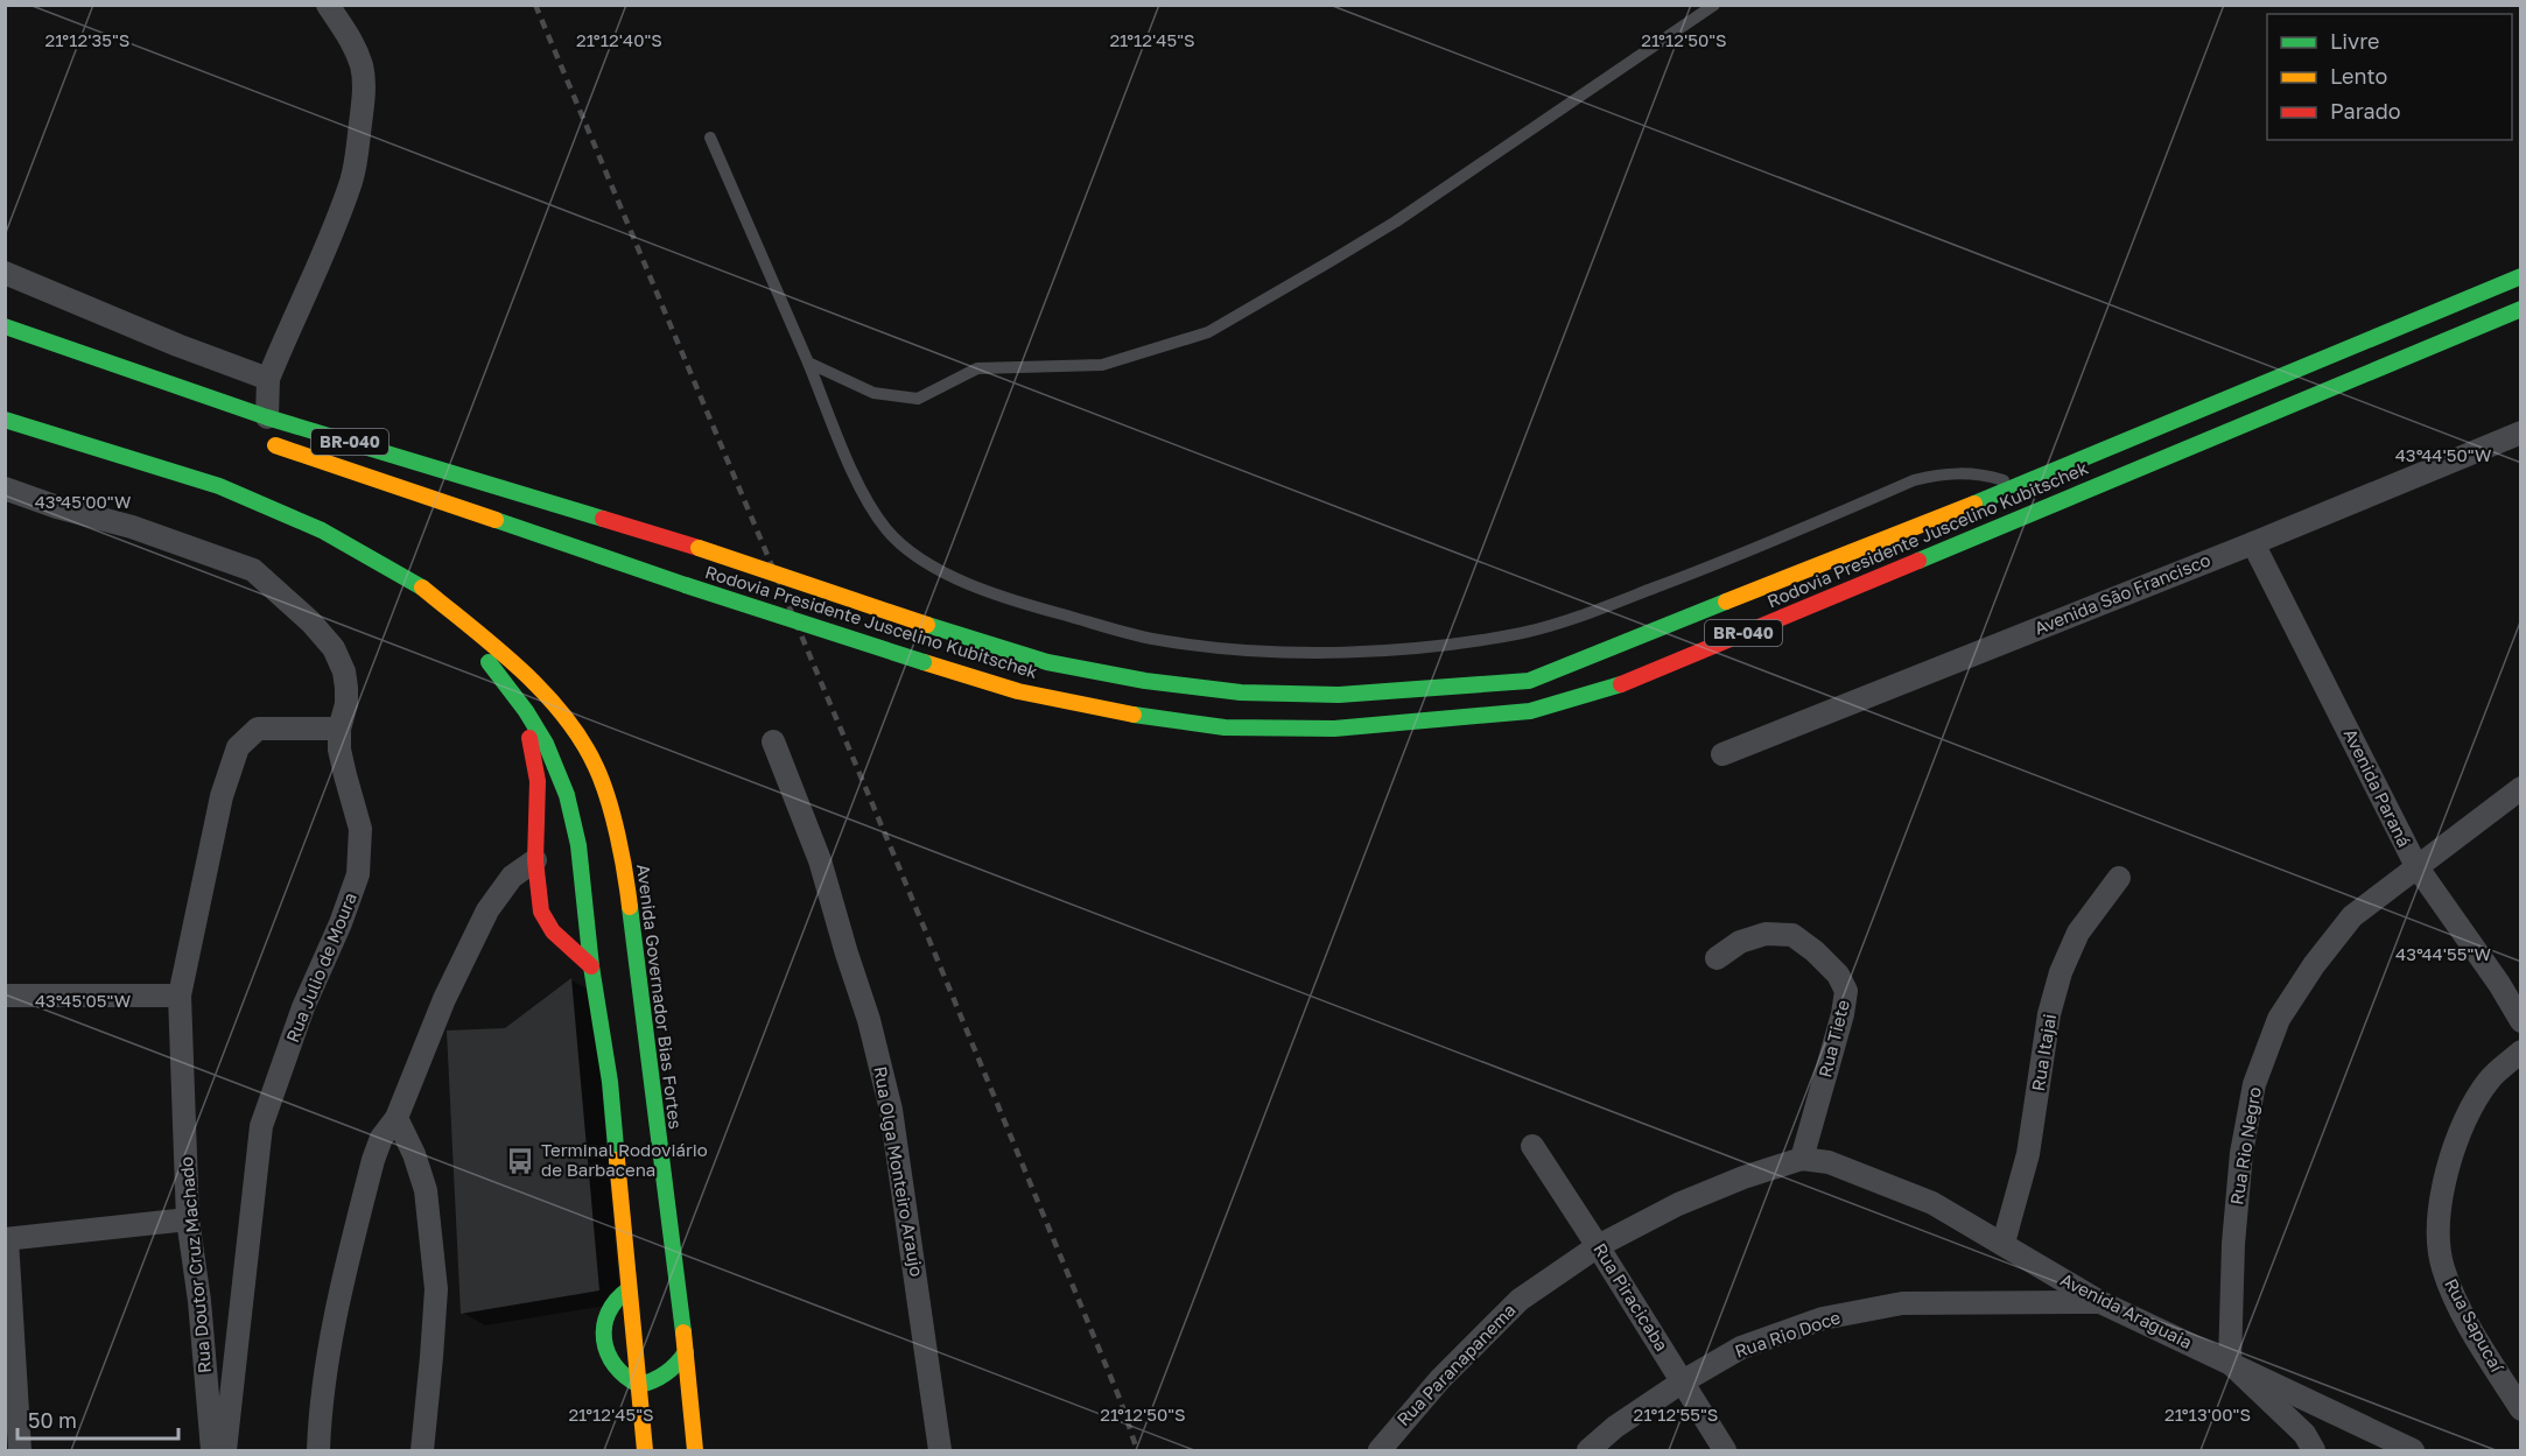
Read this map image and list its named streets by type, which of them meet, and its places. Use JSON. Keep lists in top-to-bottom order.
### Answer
{
  "streets": {
    "main road": ["BR-040", "Rodovia Presidente Juscelino Kubitschek", "Avenida Governador Bias Fortes"],
    "street": [
      "Avenida São Francisco",
      "Avenida Paraná",
      "Rua Julio de Moura",
      "Rua Tiete",
      "Rua Itajai",
      "Rua Rio Negro",
      "Rua Olga Monteiro Araujo",
      "Rua Doutor Cruz Machado",
      "Rua Piracicaba",
      "Avenida Araguaia",
      "Rua Sapucaí",
      "Rua Rio Doce",
      "Rua Paranapanema"
    ]
  },
  "crossings": [
    ["Avenida São Francisco", "Avenida Paraná"],
    ["Avenida Paraná", "Rua Rio Negro"],
    ["Rua Julio de Moura", "Rua Doutor Cruz Machado"],
    ["Rua Tiete", "Avenida Araguaia"],
    ["Rua Tiete", "Rua Paranapanema"],
    ["Rua Itajai", "Avenida Araguaia"],
    ["Rua Rio Negro", "Avenida Araguaia"],
    ["Rua Piracicaba", "Rua Rio Doce"],
    ["Rua Piracicaba", "Rua Paranapanema"],
    ["Avenida Araguaia", "Rua Rio Doce"],
    ["Avenida Araguaia", "Rua Paranapanema"]
  ],
  "places": {
    "bus stop": ["Terminal Rodoviário de Barbacena"]
  },
  "legend": ["Livre", "Lento", "Parado"],
  "scale_bar": "50 m",
  "coordinates": [
    "21°12'35\"S",
    "21°12'40\"S",
    "21°12'45\"S",
    "21°12'50\"S",
    "43°44'50\"W",
    "43°45'00\"W",
    "43°44'55\"W",
    "43°45'05\"W",
    "21°12'55\"S",
    "21°13'00\"S"
  ]
}
